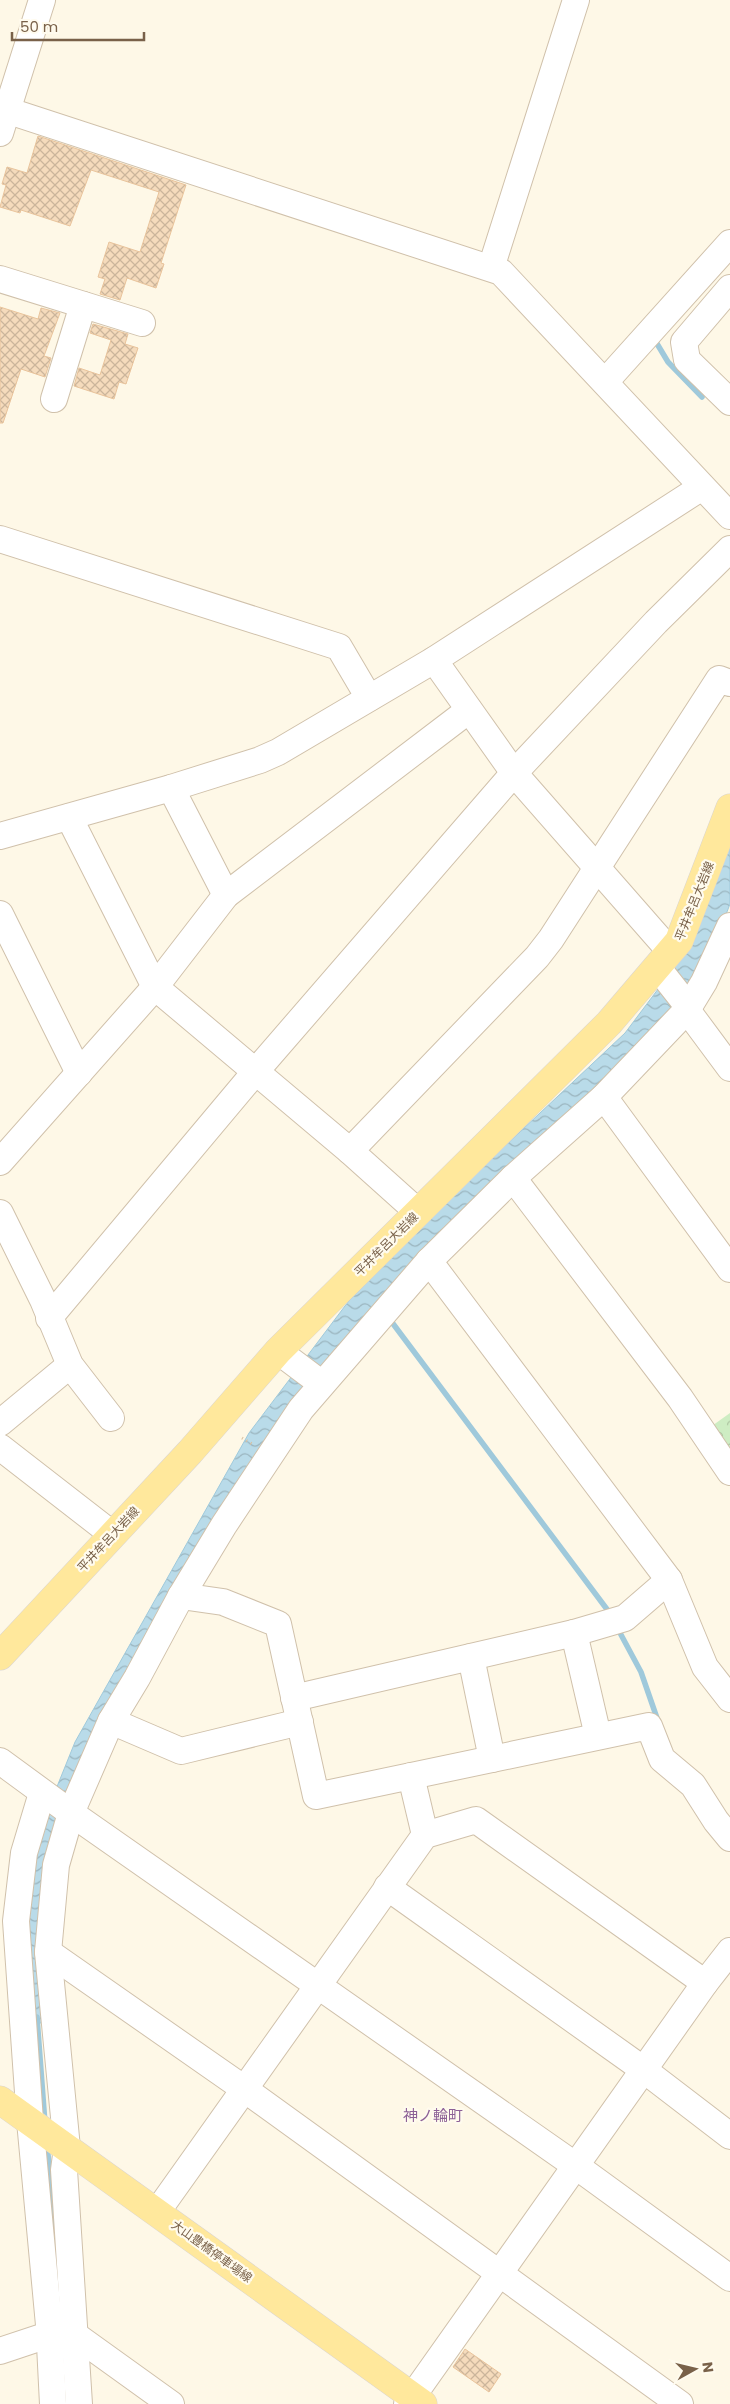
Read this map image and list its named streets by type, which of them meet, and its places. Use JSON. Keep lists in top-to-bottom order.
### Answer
{
  "streets": {
    "main road": ["平井牟呂大岩線", "大山豊橋停車場線"]
  },
  "districts": ["神ノ輪町"],
  "scale_bar": "50 m",
  "north": "right"
}
